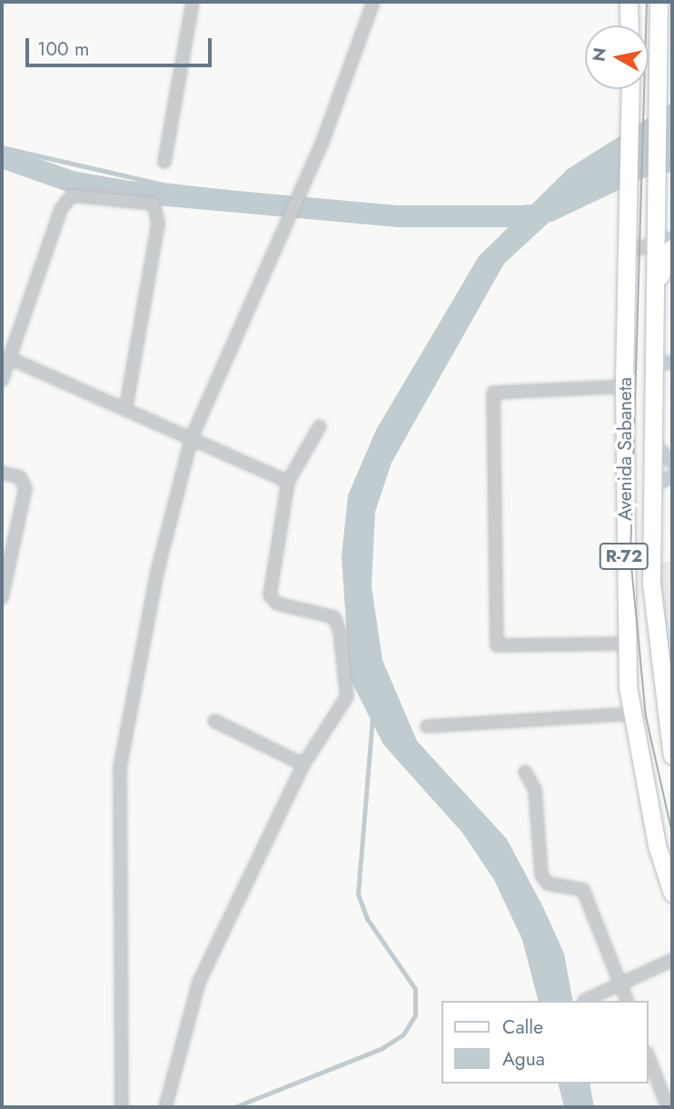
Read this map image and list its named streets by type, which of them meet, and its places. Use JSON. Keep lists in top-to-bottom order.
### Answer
{
  "streets": {
    "main road": ["Avenida Sabaneta", "R-72"]
  },
  "legend": ["Calle", "Agua"],
  "scale_bar": "100 m",
  "north": "left"
}
